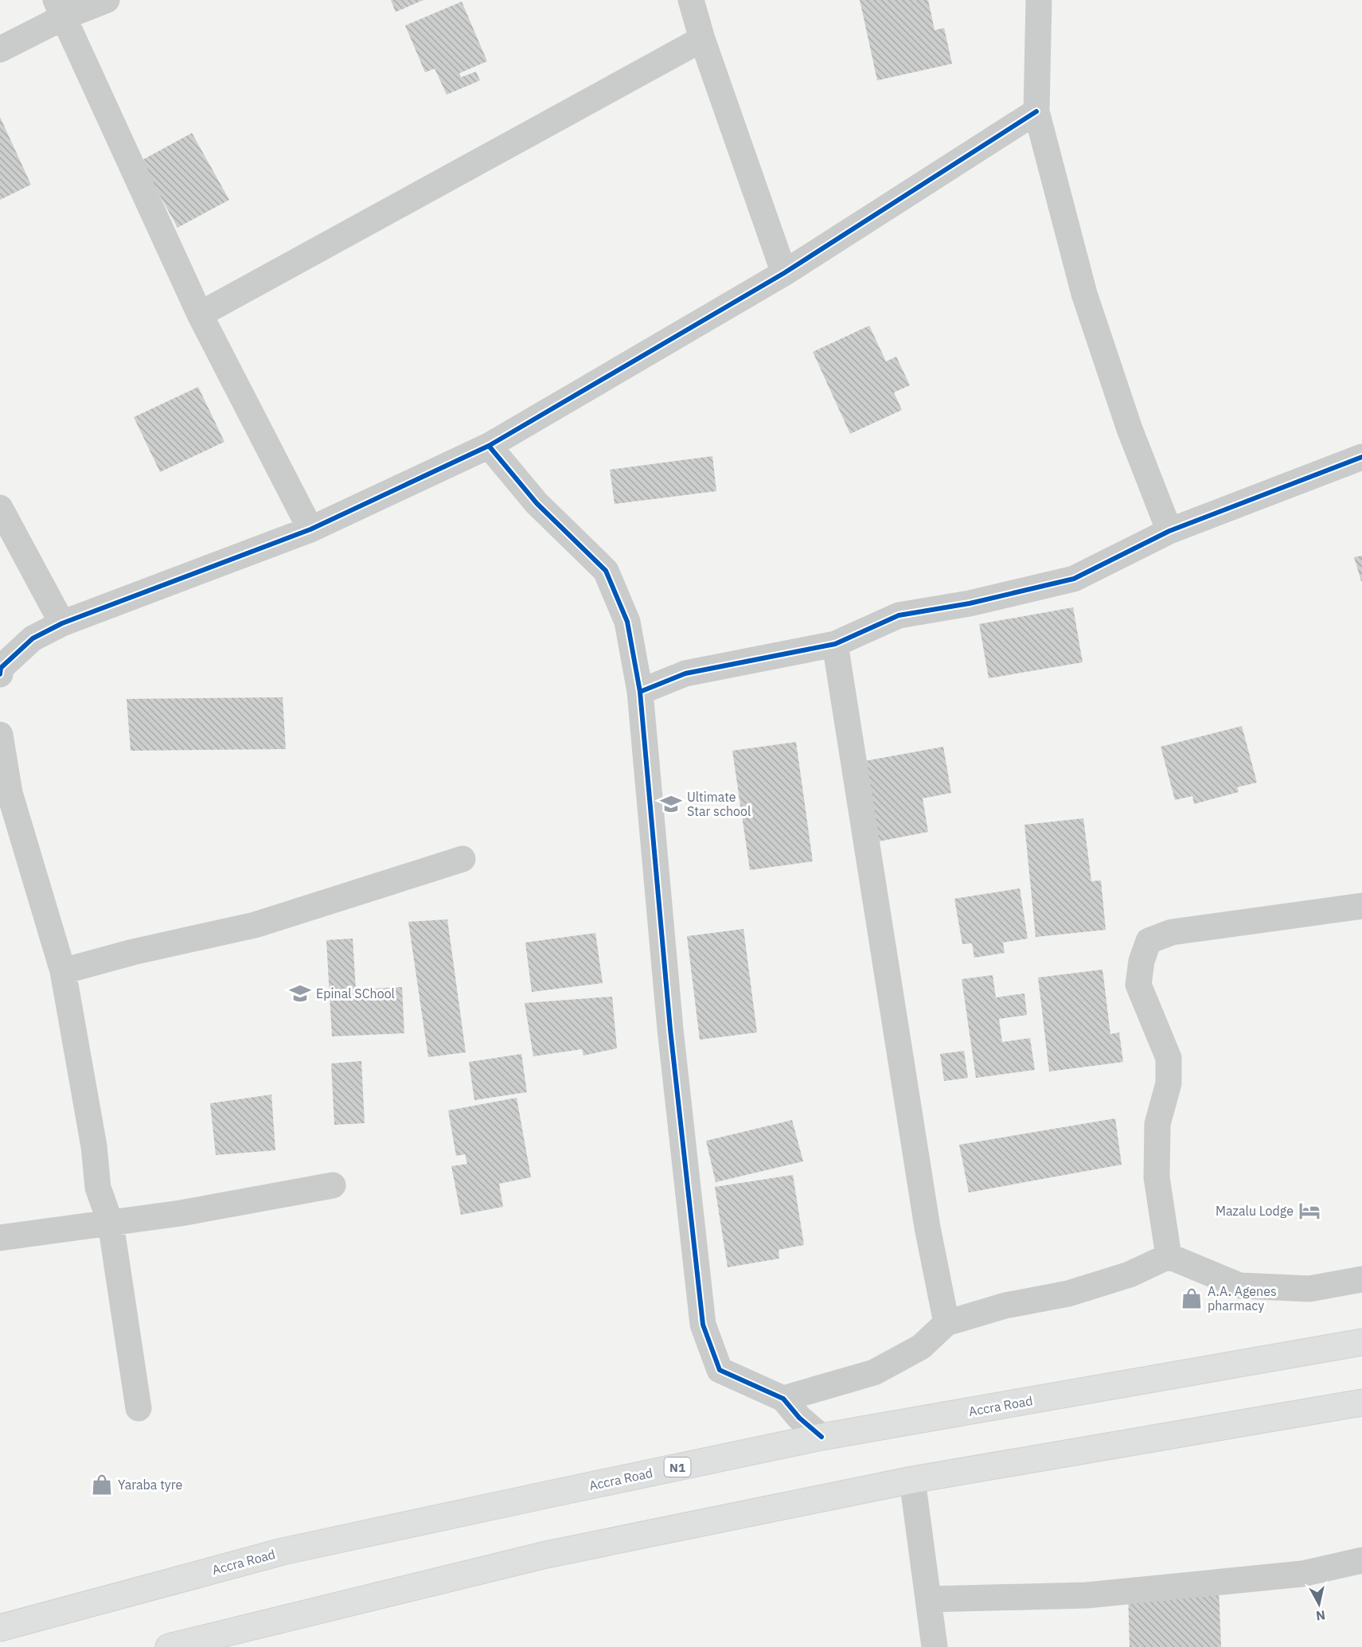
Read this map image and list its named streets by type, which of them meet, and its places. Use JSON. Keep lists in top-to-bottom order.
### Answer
{
  "streets": {
    "highway": ["Accra Road", "N1"]
  },
  "places": {
    "school or university": ["Ultimate Star school", "Epinal SChool"],
    "hotel": ["Mazalu Lodge"],
    "shop": ["A.A. Agenes pharmacy", "Yaraba tyre"]
  },
  "north": "bottom"
}
